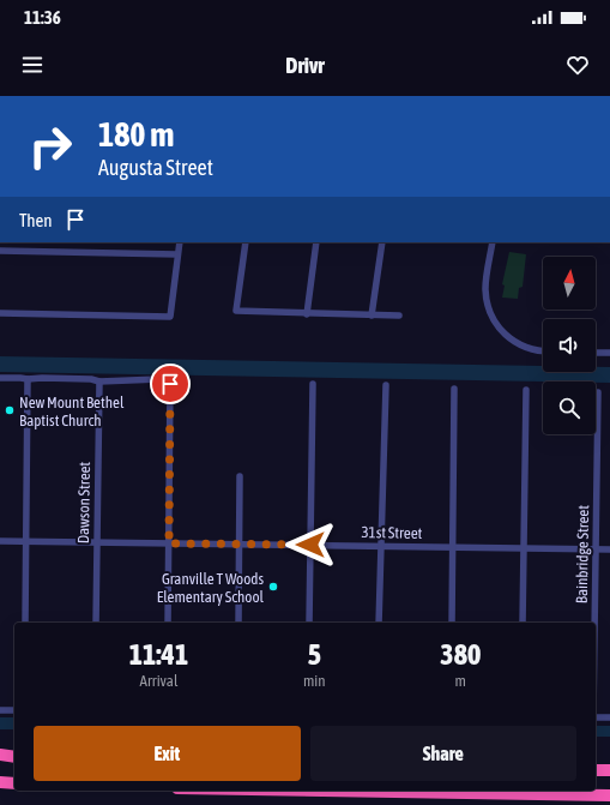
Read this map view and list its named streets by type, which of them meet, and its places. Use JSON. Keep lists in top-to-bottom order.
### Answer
{
  "streets": {
    "street": ["Dawson Street", "31st Street", "Bainbridge Street"]
  },
  "crossings": [
    ["Dawson Street", "31st Street"],
    ["31st Street", "Bainbridge Street"]
  ],
  "places": ["New Mount Bethel Baptist Church", "Granville T Woods Elementary School"],
  "north": "top",
  "page": {
    "status": "11:36",
    "header": "Drivr",
    "turn": ["180 m", "Augusta Street"],
    "then": "Then",
    "eta": [
      "11:41",
      "Arrival",
      "5",
      "min",
      "380",
      "m"
    ],
    "buttons": ["Exit", "Share"]
  }
}
